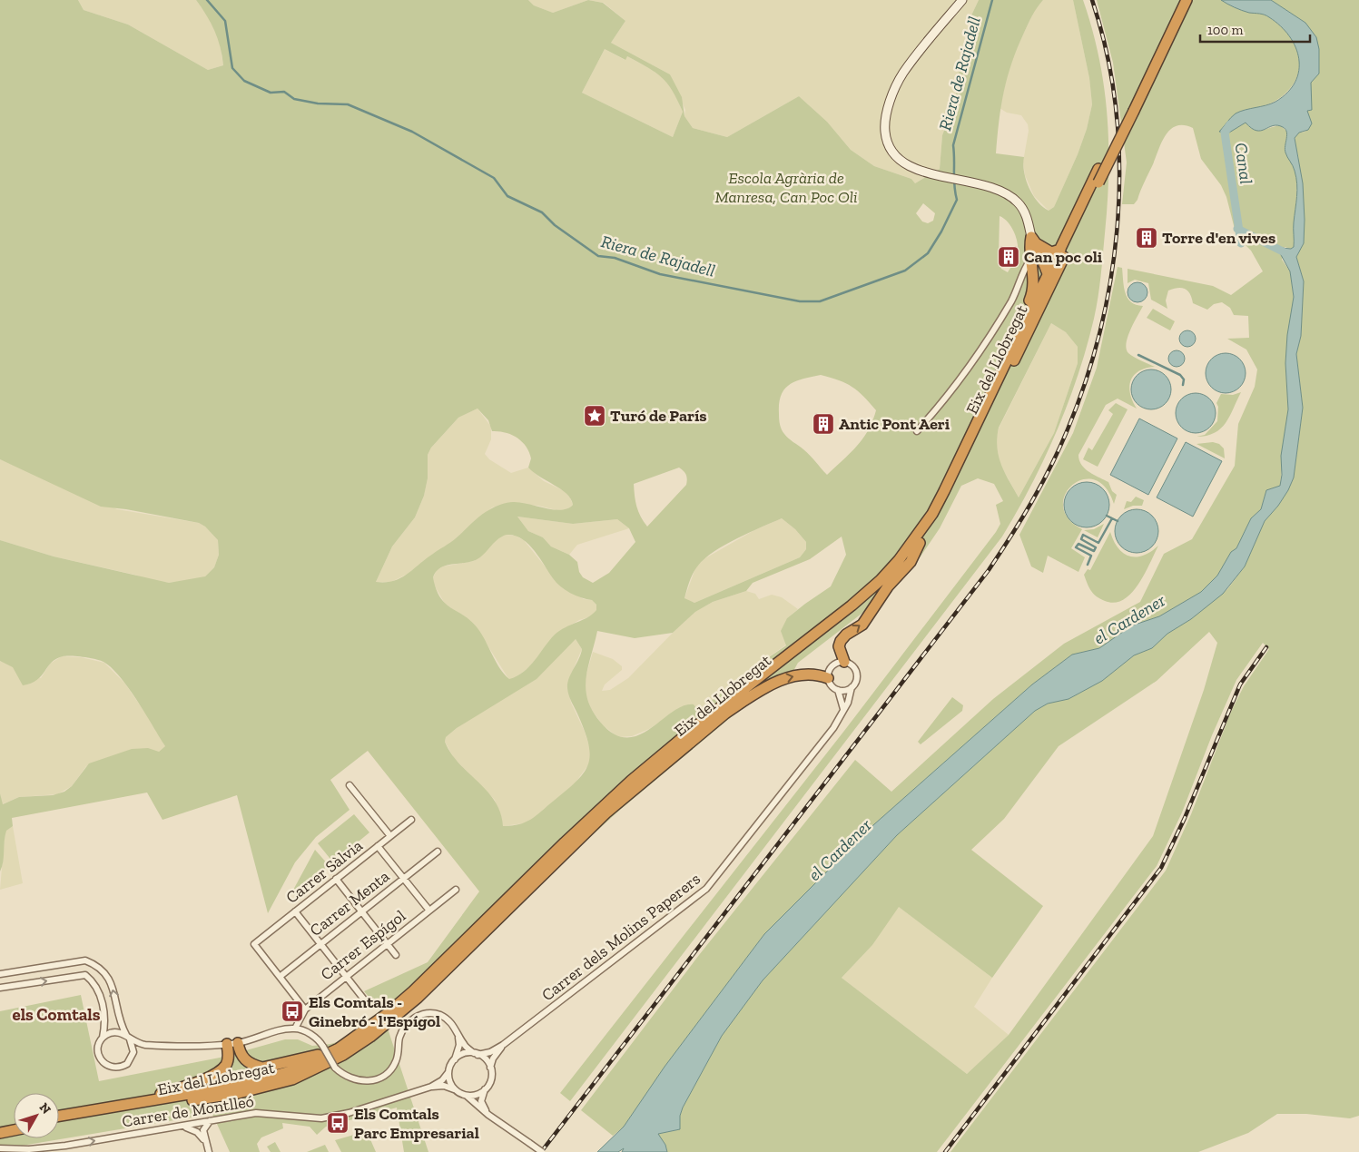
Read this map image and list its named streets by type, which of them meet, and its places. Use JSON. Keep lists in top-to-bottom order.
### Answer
{
  "streets": {
    "highway": ["Eix del Llobregat"],
    "street": [
      "Carrer Sàlvia",
      "Carrer Menta",
      "Carrer dels Molins Paperers",
      "Carrer Espígol",
      "Carrer de Montlleó"
    ]
  },
  "crossings": [
    ["Carrer Sàlvia", "Carrer Menta"],
    ["Carrer dels Molins Paperers", "Carrer de Montlleó"]
  ],
  "districts": ["els Comtals"],
  "water": ["Riera de Rajadell", "Canal", "el Cardener"],
  "parks": ["Escola Agrària de Manresa, Can Poc Oli"],
  "places": {
    "building": ["Torre d'en vives", "Can poc oli", "Antic Pont Aeri"],
    "place": ["Turó de París"],
    "bus stop": ["Els Comtals - Ginebró - l'Espígol", "Els Comtals Parc Empresarial"]
  },
  "scale_bar": "100 m",
  "north": "top right"
}
